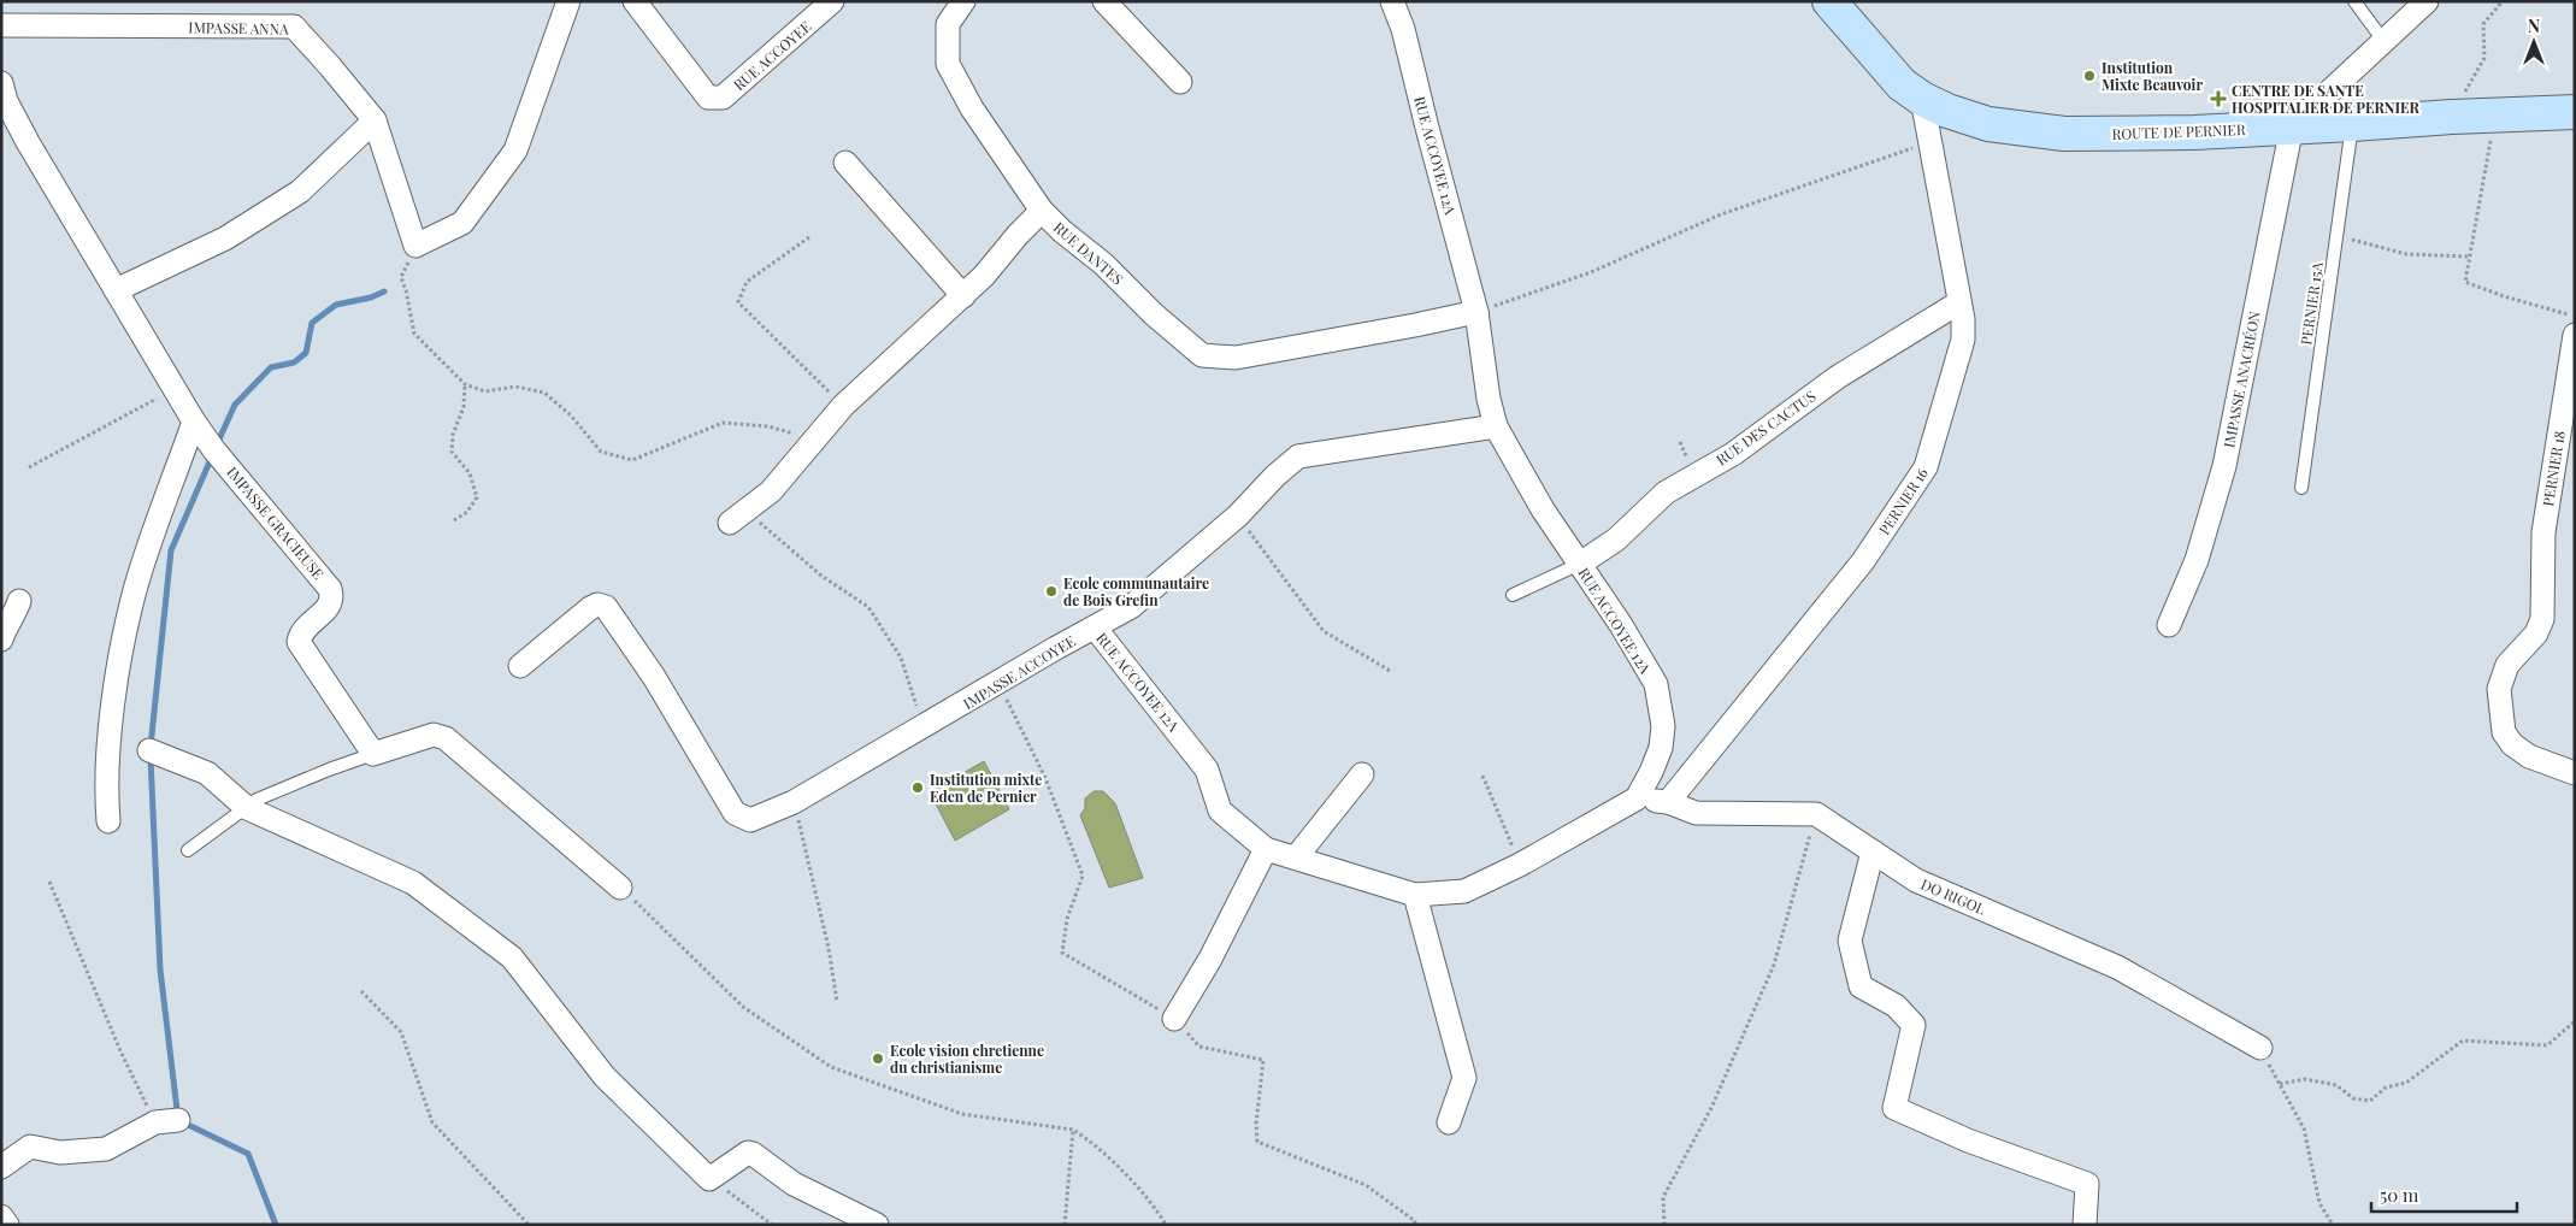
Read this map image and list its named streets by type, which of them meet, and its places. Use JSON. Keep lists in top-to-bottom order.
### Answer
{
  "streets": {
    "street": [
      "IMPASSE ANNA",
      "RUE ACCOYEE",
      "ROUTE DE PERNIER",
      "RUE ACCOYEE 12A",
      "RUE DANTES",
      "IMPASSE ANACRÉON",
      "RUE DES CACTUS",
      "PERNIER 18",
      "PERNIER 16",
      "IMPASSE GRACIEUSE",
      "IMPASSE ACCOYEE",
      "DO RIGOL"
    ],
    "lane": ["PERNIER 15A"]
  },
  "crossings": [
    ["ROUTE DE PERNIER", "PERNIER 15A"],
    ["ROUTE DE PERNIER", "IMPASSE ANACRÉON"],
    ["ROUTE DE PERNIER", "PERNIER 16"],
    ["RUE ACCOYEE 12A", "RUE DANTES"],
    ["RUE ACCOYEE 12A", "RUE DES CACTUS"],
    ["RUE ACCOYEE 12A", "IMPASSE ACCOYEE"],
    ["RUE DES CACTUS", "PERNIER 16"]
  ],
  "places": {
    "other": [
      "Institution Mixte Beauvoir",
      "Ecole communautaire de Bois Grefin",
      "Institution mixte Eden de Pernier",
      "Ecole vision chretienne du christianisme"
    ],
    "health": ["CENTRE DE SANTE HOSPITALIER DE PERNIER"]
  },
  "scale_bar": "50 m",
  "north": "top"
}
